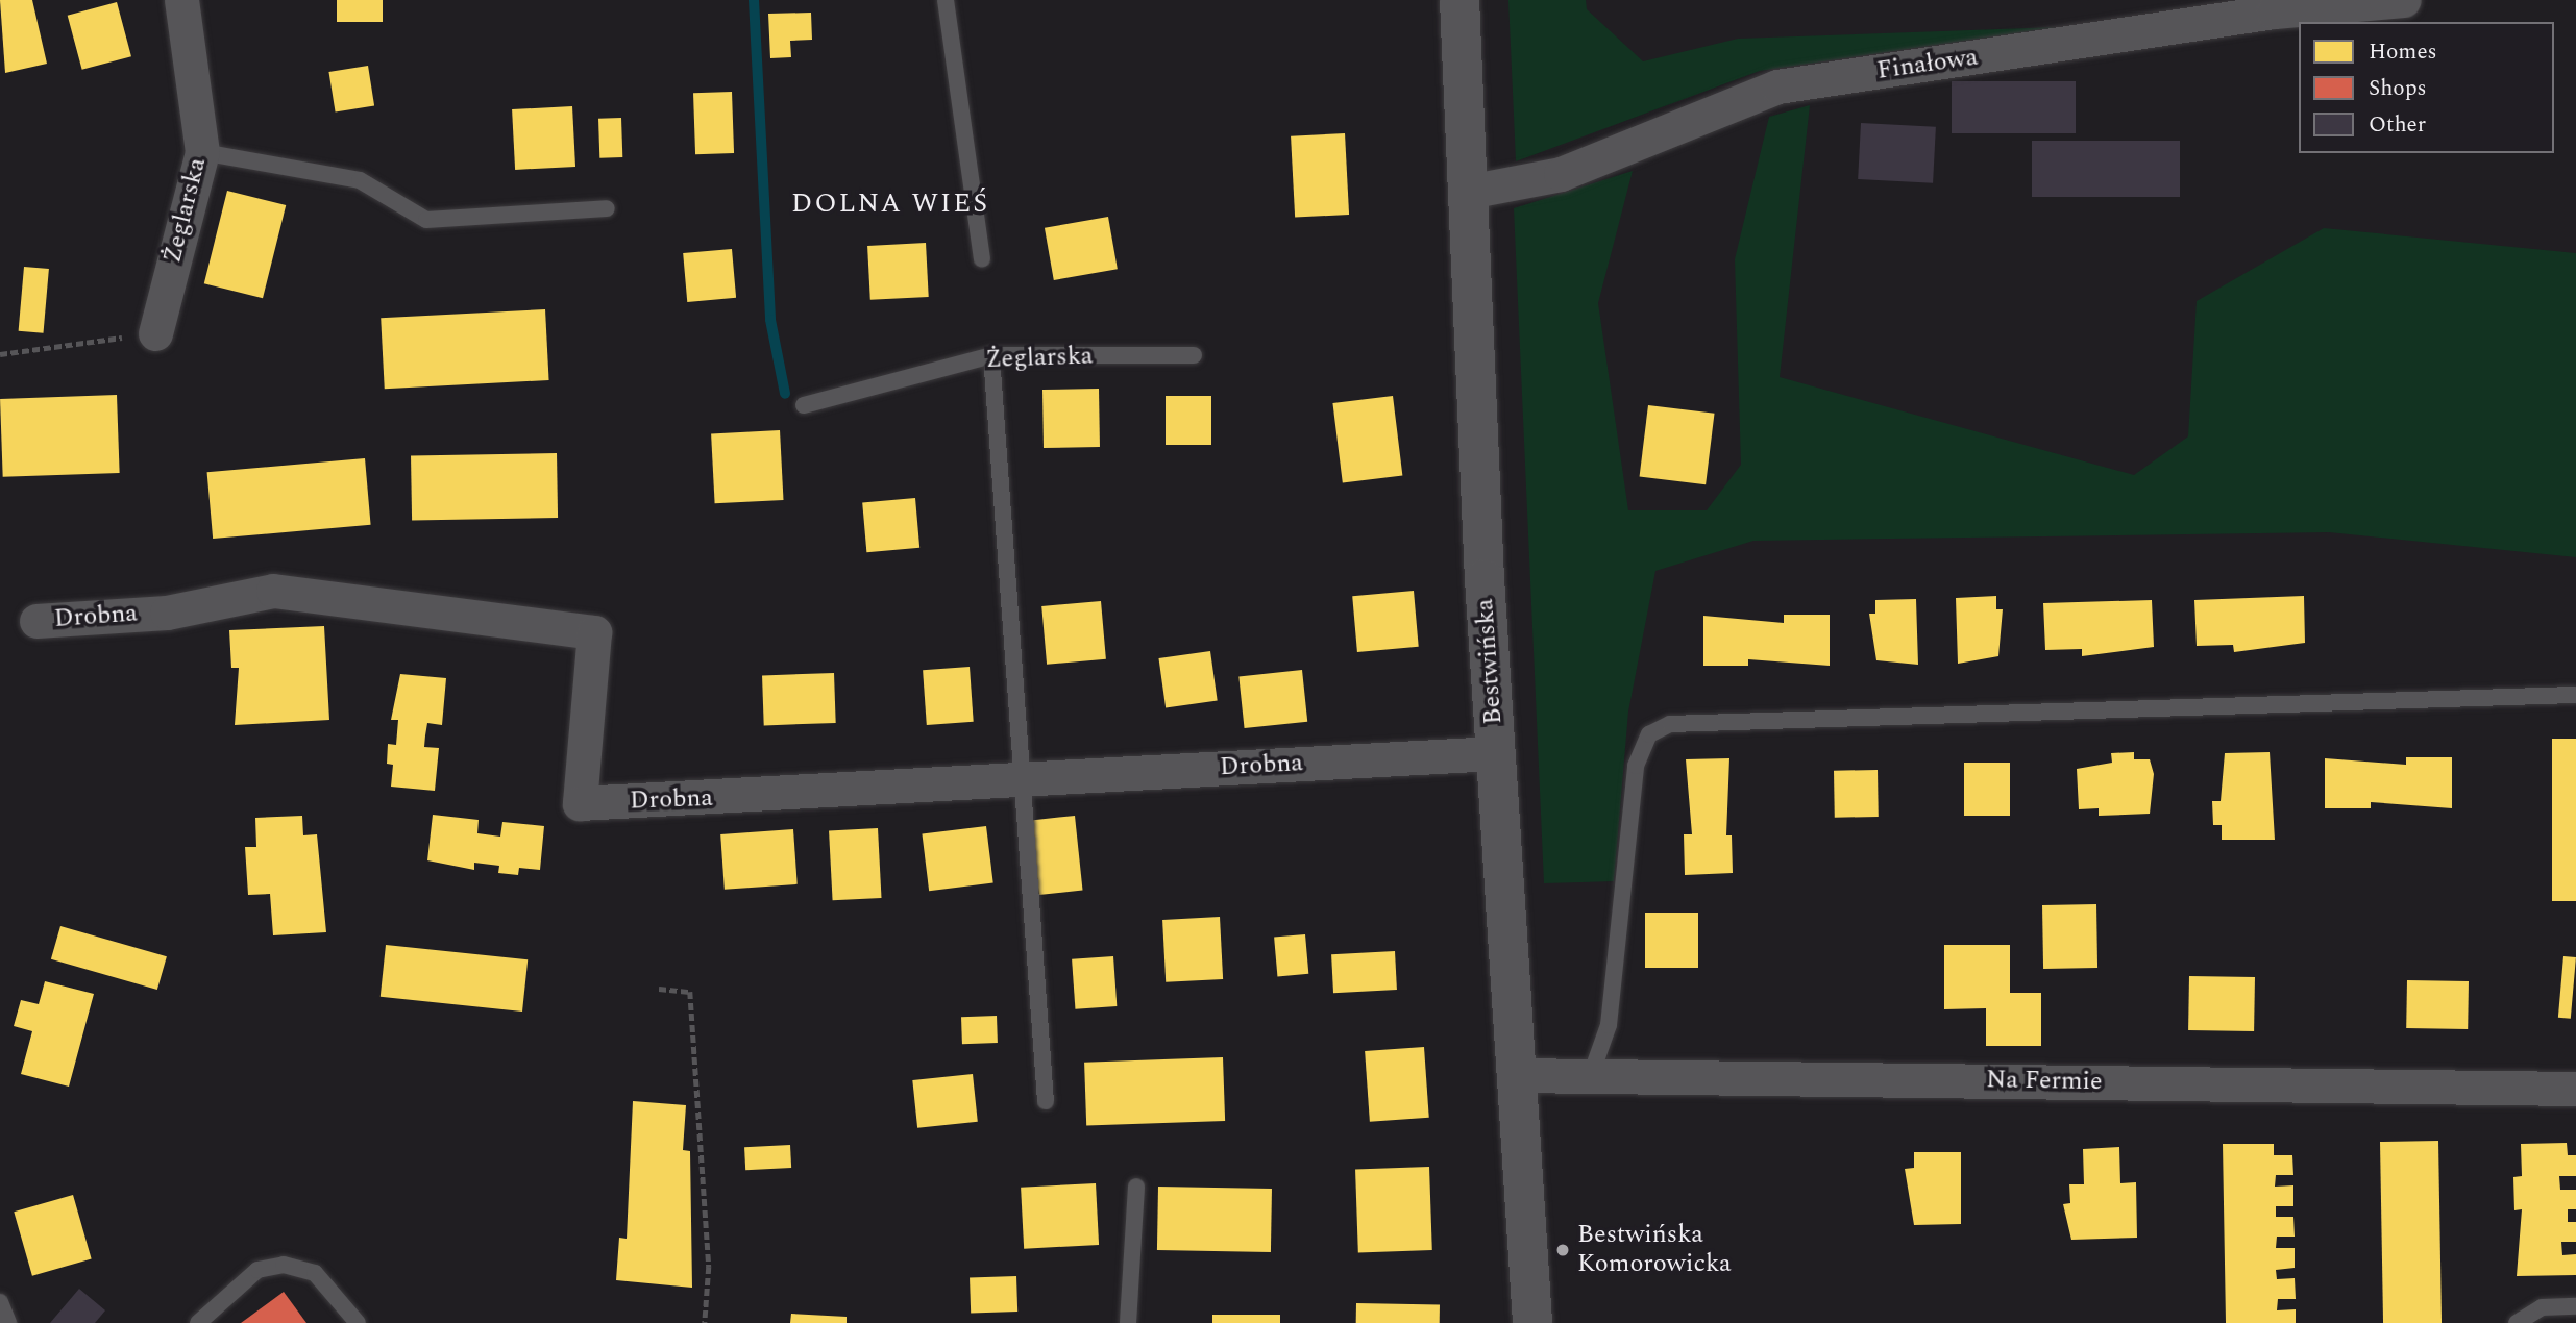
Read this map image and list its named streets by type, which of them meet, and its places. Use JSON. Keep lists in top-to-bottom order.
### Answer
{
  "streets": {
    "street": [
      "Finałowa",
      "Żeglarska",
      "Drobna",
      "Bestwińska",
      "Na Fermie"
    ]
  },
  "crossings": [
    ["Finałowa", "Bestwińska"],
    ["Drobna", "Bestwińska"],
    ["Bestwińska", "Na Fermie"]
  ],
  "districts": ["DOLNA WIEŚ"],
  "places": ["Bestwińska Komorowicka"],
  "legend": ["Homes", "Shops", "Other"]
}
